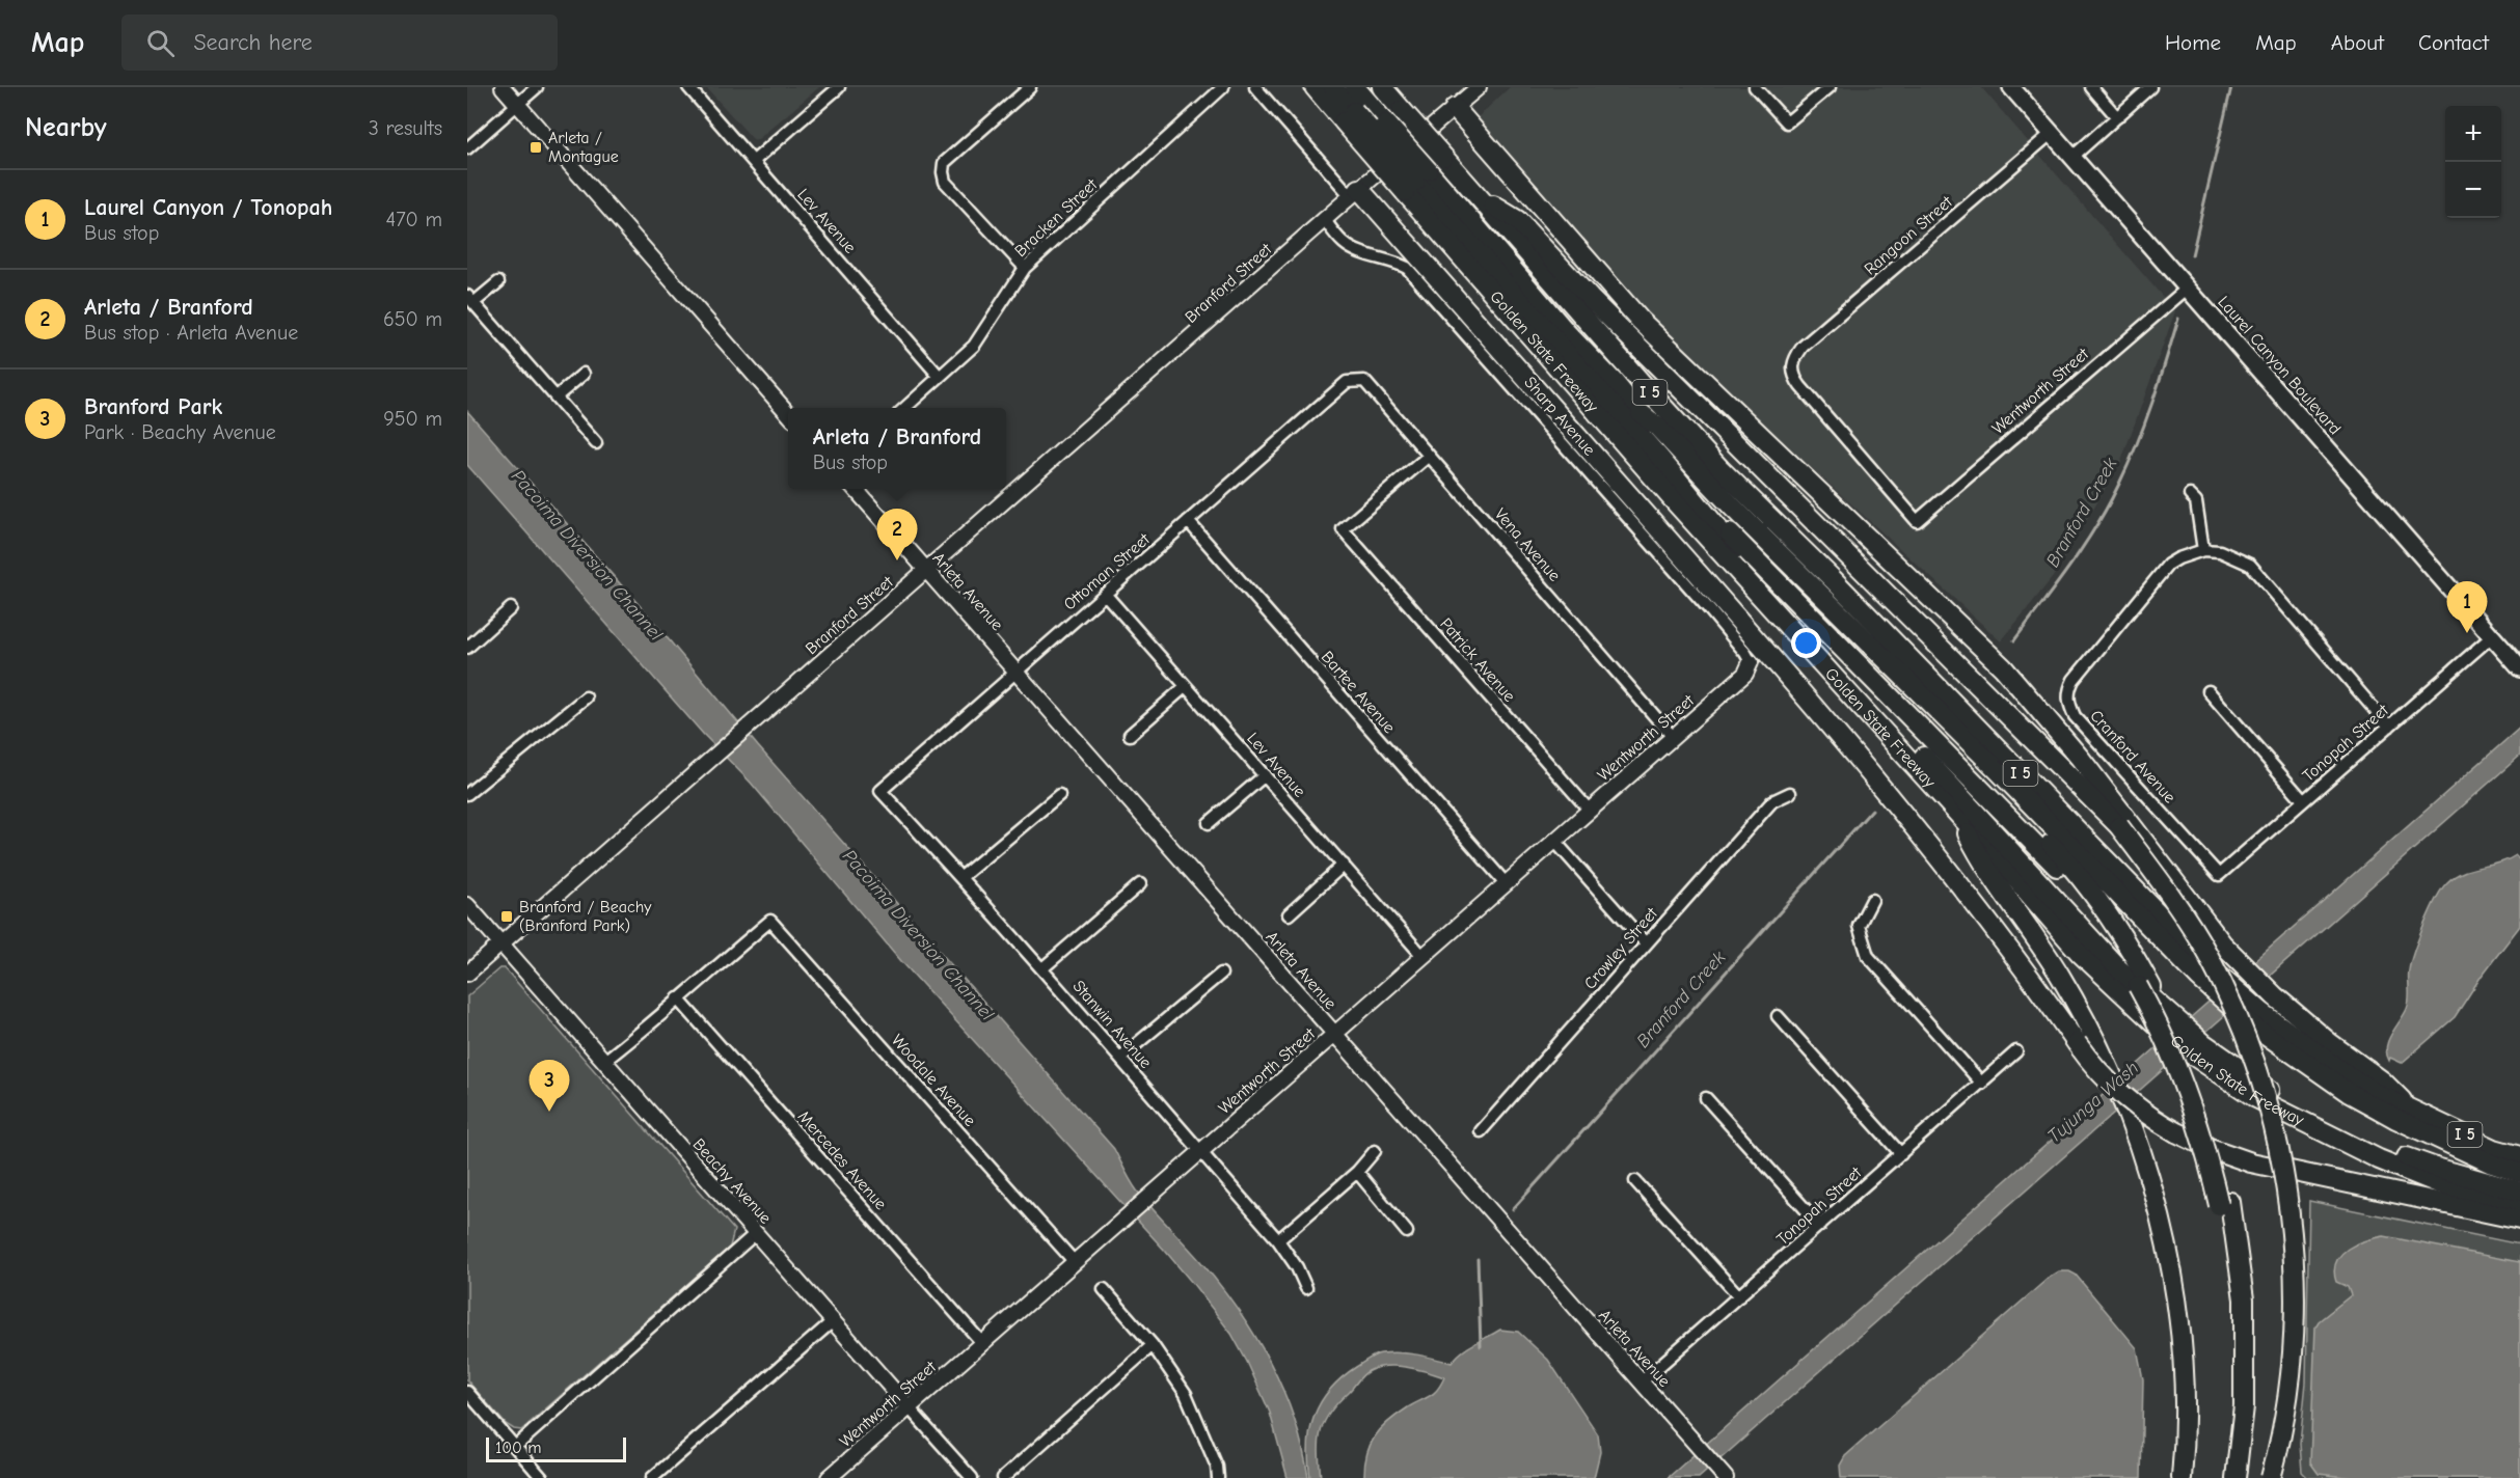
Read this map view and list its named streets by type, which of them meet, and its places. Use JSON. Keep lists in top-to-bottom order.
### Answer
{
  "streets": {
    "highway": ["Golden State Freeway", "I 5"],
    "main road": [
      "Branford Street",
      "Laurel Canyon Boulevard",
      "Wentworth Street",
      "Arleta Avenue",
      "Beachy Avenue"
    ],
    "street": [
      "Bracken Street",
      "Lev Avenue",
      "Rangoon Street",
      "Sharp Avenue",
      "Vena Avenue",
      "Ottoman Street",
      "Patrick Avenue",
      "Bartee Avenue",
      "Tonopah Street",
      "Cranford Avenue",
      "Crowley Street",
      "Stanwin Avenue",
      "Woodale Avenue",
      "Mercedes Avenue"
    ]
  },
  "crossings": [
    ["Bracken Street", "Lev Avenue"],
    ["Lev Avenue", "Wentworth Street"],
    ["Lev Avenue", "Ottoman Street"],
    ["Rangoon Street", "Laurel Canyon Boulevard"],
    ["Rangoon Street", "Wentworth Street"],
    ["Branford Street", "Sharp Avenue"],
    ["Branford Street", "Arleta Avenue"],
    ["Branford Street", "Beachy Avenue"],
    ["Laurel Canyon Boulevard", "Wentworth Street"],
    ["Laurel Canyon Boulevard", "Tonopah Street"],
    ["Wentworth Street", "Sharp Avenue"],
    ["Wentworth Street", "Vena Avenue"],
    ["Wentworth Street", "Arleta Avenue"],
    ["Wentworth Street", "Patrick Avenue"],
    ["Wentworth Street", "Bartee Avenue"],
    ["Wentworth Street", "Stanwin Avenue"],
    ["Wentworth Street", "Woodale Avenue"],
    ["Wentworth Street", "Mercedes Avenue"],
    ["Wentworth Street", "Beachy Avenue"],
    ["Vena Avenue", "Ottoman Street"],
    ["Vena Avenue", "Patrick Avenue"],
    ["Ottoman Street", "Arleta Avenue"],
    ["Ottoman Street", "Bartee Avenue"],
    ["Ottoman Street", "Stanwin Avenue"],
    ["Arleta Avenue", "Tonopah Street"],
    ["Tonopah Street", "Cranford Avenue"],
    ["Woodale Avenue", "Mercedes Avenue"]
  ],
  "water": ["Branford Creek", "Pacoima Diversion Channel", "Tujunga Wash"],
  "places": {
    "transit": ["Arleta / Montague", "Branford / Beachy (Branford Park)"]
  },
  "scale_bar": "100 m",
  "page": {
    "header": "Map",
    "search": "Search here",
    "nav": [
      "Home",
      "Map",
      "About",
      "Contact"
    ],
    "heading": ["Nearby", "3 results"],
    "map_buttons": ["+", "−"],
    "list": [
      {
        "mark": "1",
        "name": "Laurel Canyon / Tonopah",
        "note": "Bus stop",
        "value": "470 m"
      },
      {
        "mark": "2",
        "name": "Arleta / Branford",
        "note": "Bus stop · Arleta Avenue",
        "value": "650 m"
      },
      {
        "mark": "3",
        "name": "Branford Park",
        "note": "Park · Beachy Avenue",
        "value": "950 m"
      }
    ],
    "popup": ["Arleta / Branford", "Bus stop"],
    "pins": ["2", "1", "3"],
    "scale": "100 m"
  }
}
